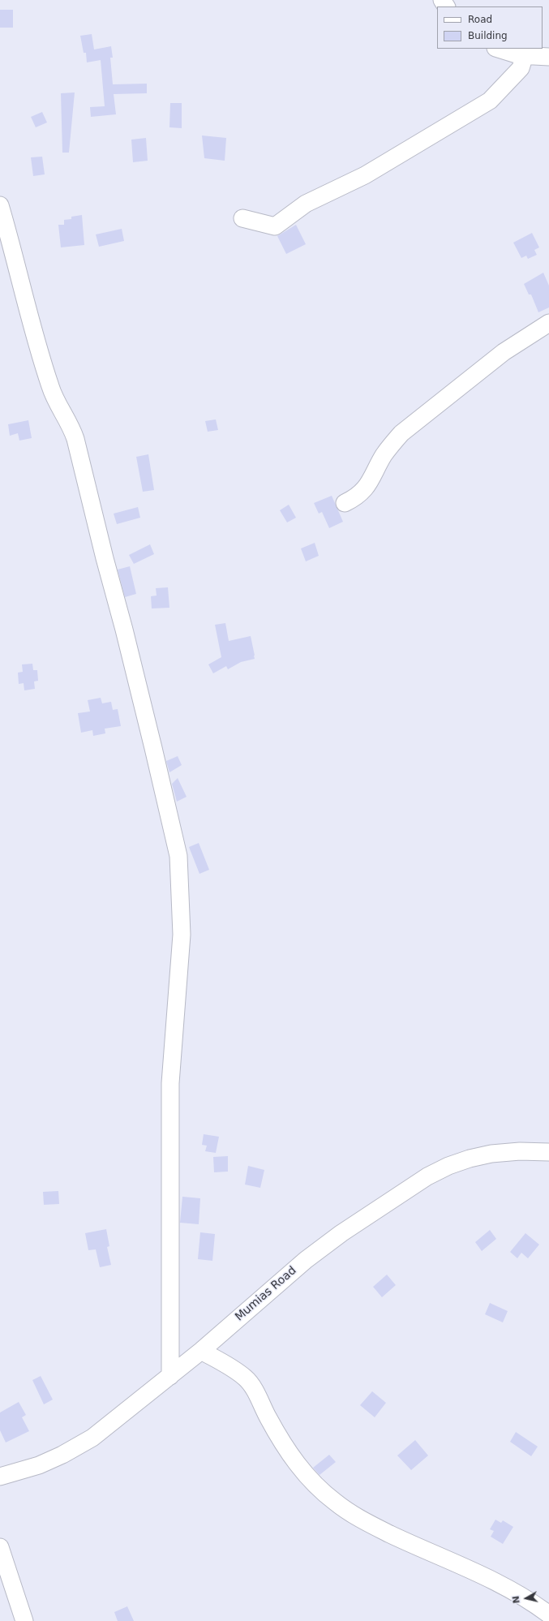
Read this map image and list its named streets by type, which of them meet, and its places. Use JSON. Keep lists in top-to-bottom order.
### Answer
{
  "streets": {
    "street": ["Mumias Road"]
  },
  "legend": ["Road", "Building"],
  "north": "left"
}
